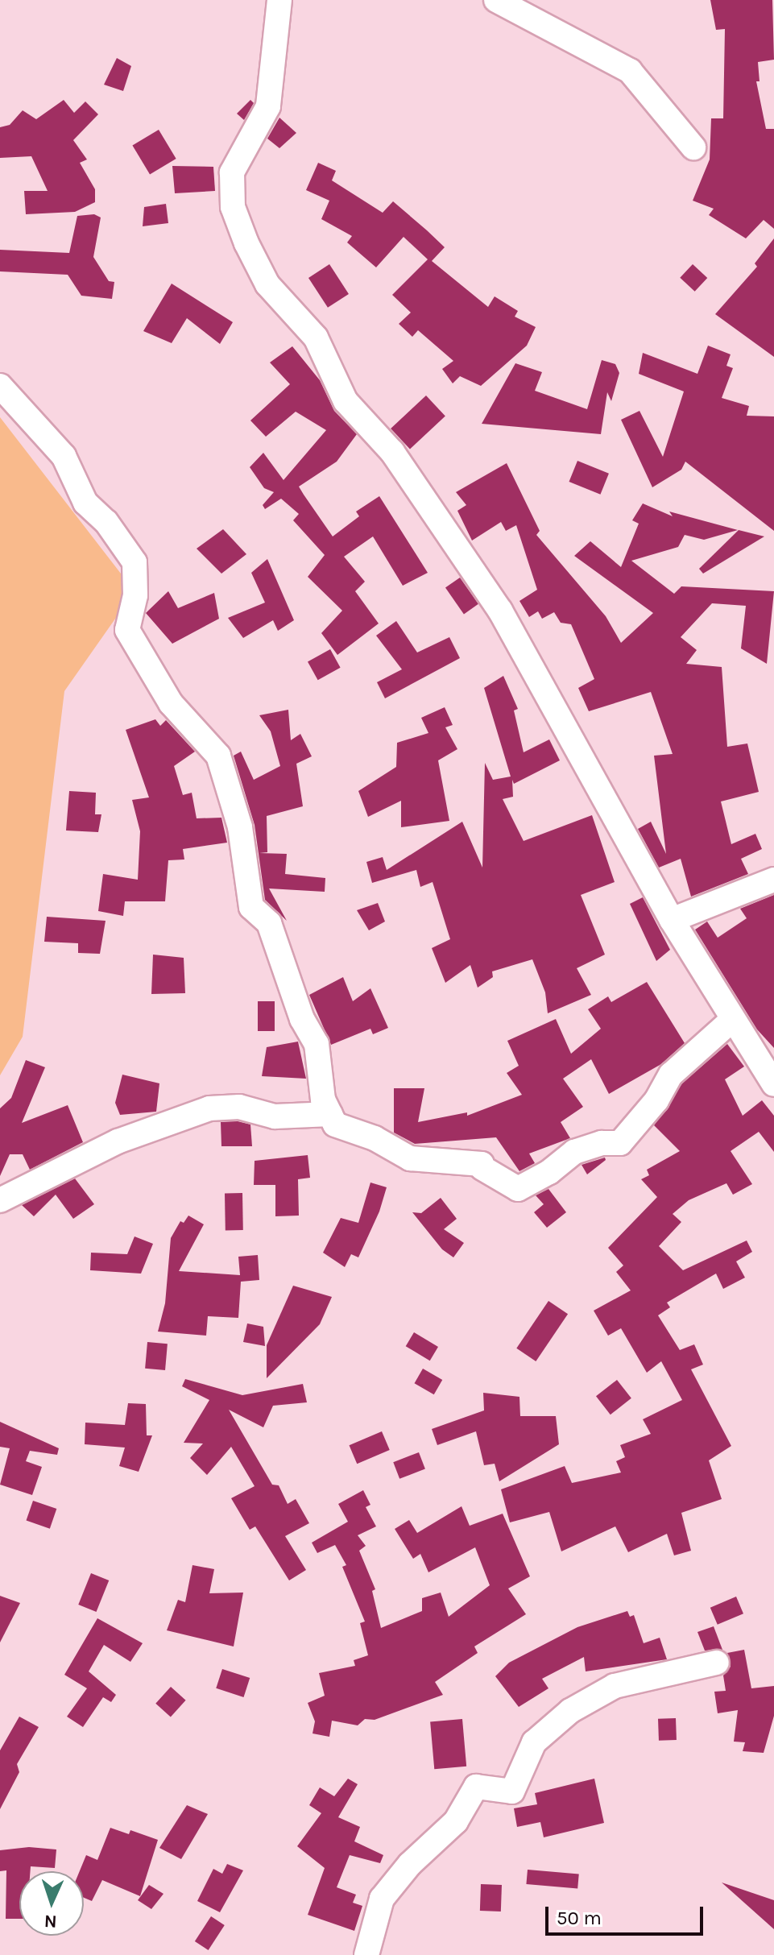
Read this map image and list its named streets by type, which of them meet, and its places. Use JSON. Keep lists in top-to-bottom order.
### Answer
{
  "scale_bar": "50 m",
  "north": "bottom"
}
